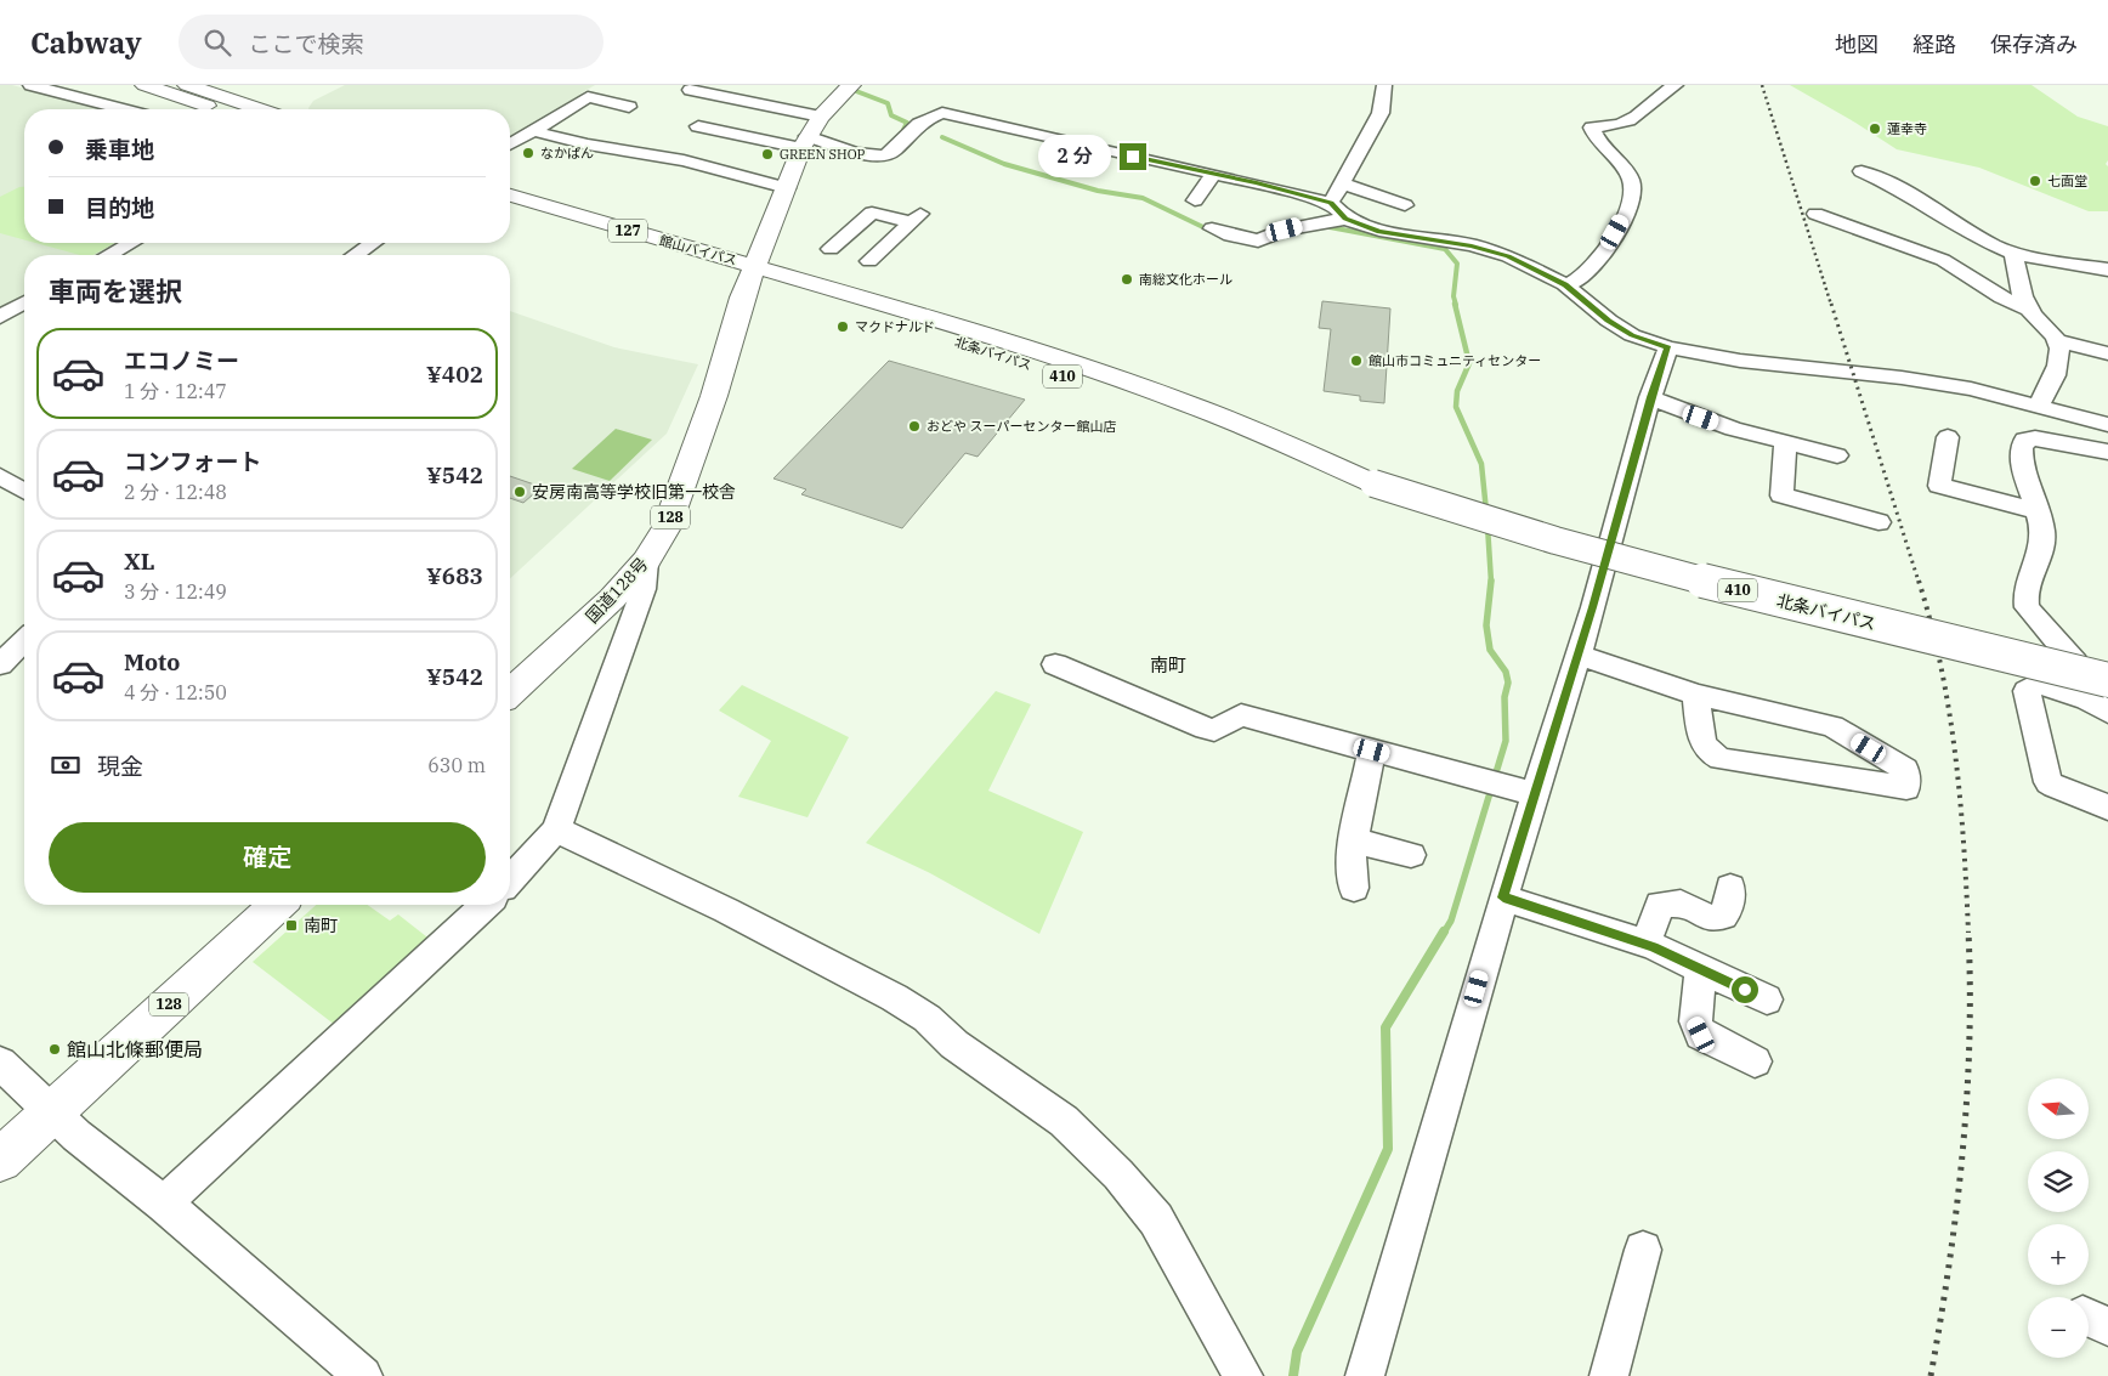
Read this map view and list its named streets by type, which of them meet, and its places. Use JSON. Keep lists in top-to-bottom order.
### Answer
{
  "streets": {
    "highway": [
      "127",
      "館山バイパス",
      "北条バイパス",
      "410",
      "128",
      "国道128号"
    ]
  },
  "crossings": [
    ["館山バイパス", "北条バイパス"],
    ["館山バイパス", "国道128号"],
    ["北条バイパス", "国道128号"]
  ],
  "districts": ["南町"],
  "places": {
    "other": [
      "蓮幸寺",
      "なかぱん",
      "GREEN SHOP",
      "七面堂",
      "南総文化ホール",
      "マクドナルド",
      "館山市コミュニティセンター",
      "おどや スーパーセンター館山店",
      "安房南高等学校旧第一校舎",
      "館山北條郵便局"
    ],
    "transit": ["南町"]
  },
  "north": "left",
  "page": {
    "header": "Cabway",
    "search": "ここで検索",
    "nav": ["地図", "経路", "保存済み"],
    "banner": ["乗車地", "目的地"],
    "bubble": "2 分",
    "heading": "車両を選択",
    "list": [
      {
        "name": "エコノミー",
        "note": "1 分 · 12:47",
        "value": "¥402"
      },
      {
        "name": "コンフォート",
        "note": "2 分 · 12:48",
        "value": "¥542"
      },
      {
        "name": "XL",
        "note": "3 分 · 12:49",
        "value": "¥683"
      },
      {
        "name": "Moto",
        "note": "4 分 · 12:50",
        "value": "¥542"
      }
    ],
    "pay": ["現金", "630 m"],
    "buttons": "確定",
    "map_buttons": ["+", "−"]
  }
}
